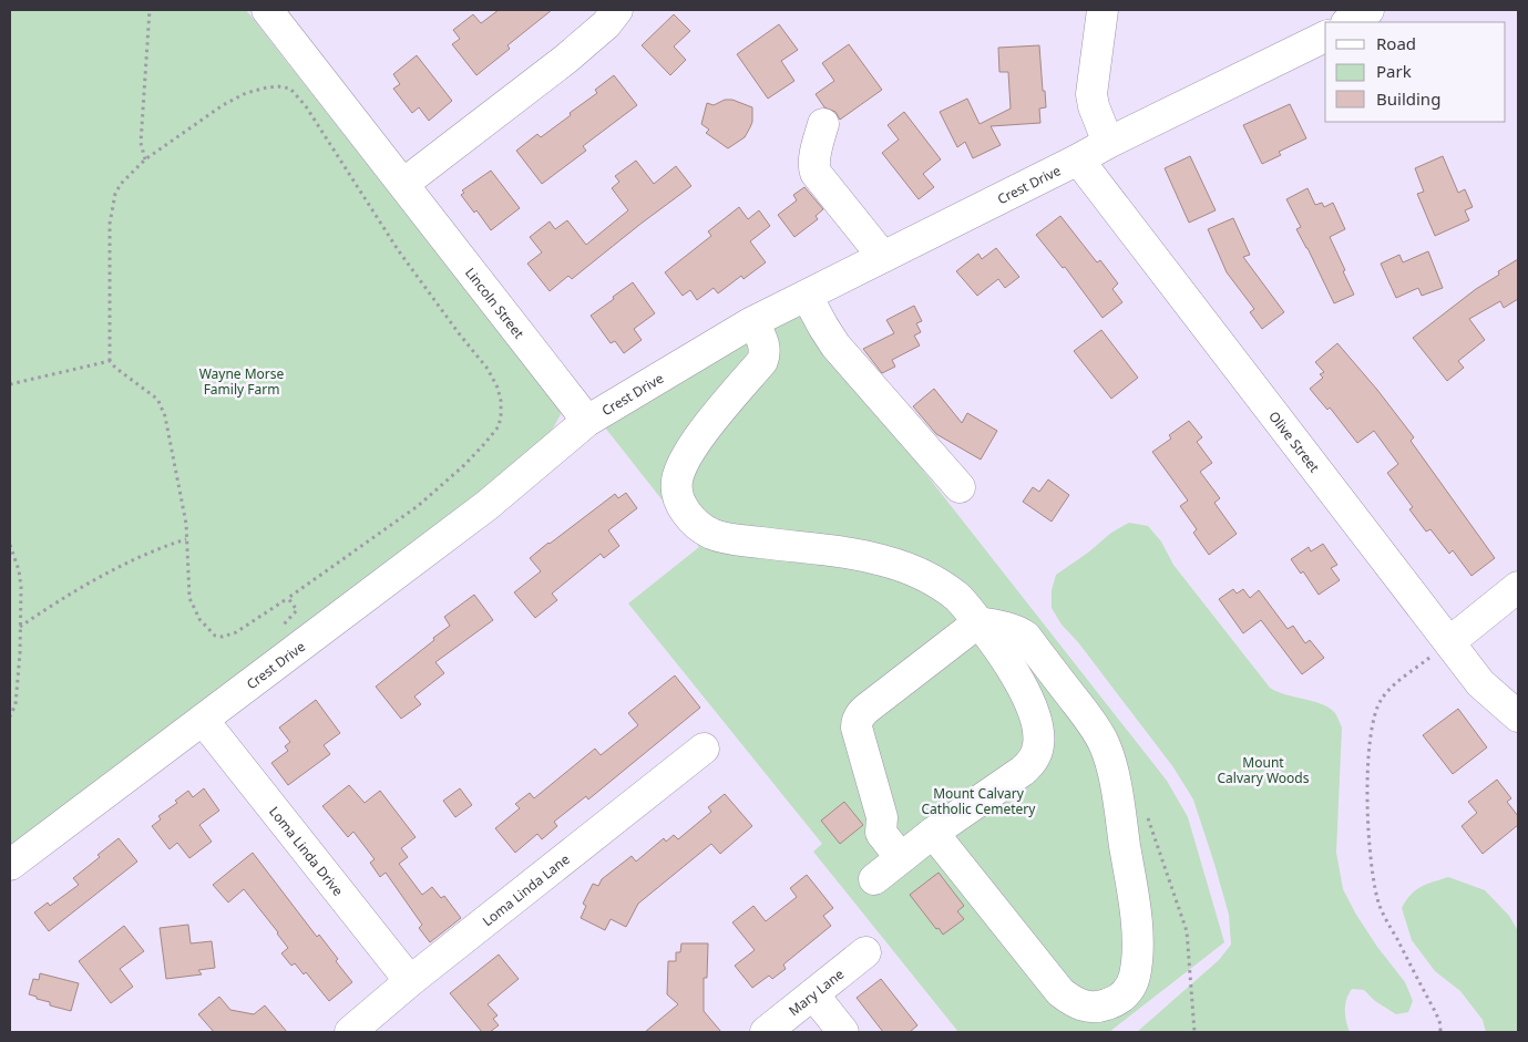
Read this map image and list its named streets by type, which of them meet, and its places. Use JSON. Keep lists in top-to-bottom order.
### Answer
{
  "streets": {
    "street": [
      "Crest Drive",
      "Lincoln Street",
      "Olive Street",
      "Loma Linda Drive",
      "Loma Linda Lane",
      "Mary Lane"
    ]
  },
  "crossings": [
    ["Crest Drive", "Lincoln Street"],
    ["Crest Drive", "Olive Street"],
    ["Crest Drive", "Loma Linda Drive"],
    ["Loma Linda Drive", "Loma Linda Lane"]
  ],
  "parks": ["Wayne Morse Family Farm", "Mount Calvary Woods", "Mount Calvary Catholic Cemetery"],
  "legend": ["Road", "Park", "Building"]
}
